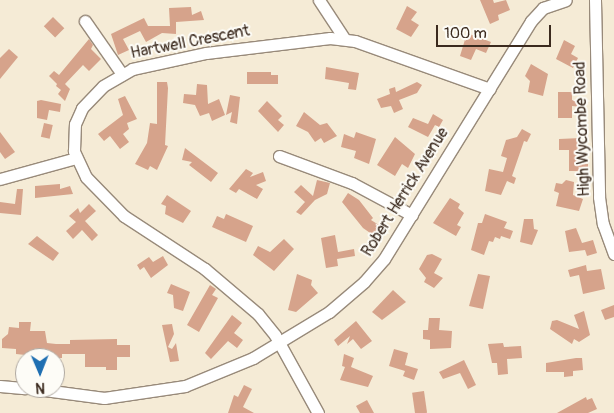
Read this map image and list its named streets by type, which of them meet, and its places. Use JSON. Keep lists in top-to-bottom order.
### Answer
{
  "streets": {
    "street": ["Hartwell Crescent", "High Wycombe Road", "Robert Herrick Avenue"]
  },
  "crossings": [
    ["Hartwell Crescent", "Robert Herrick Avenue"]
  ],
  "scale_bar": "100 m",
  "north": "bottom"
}
